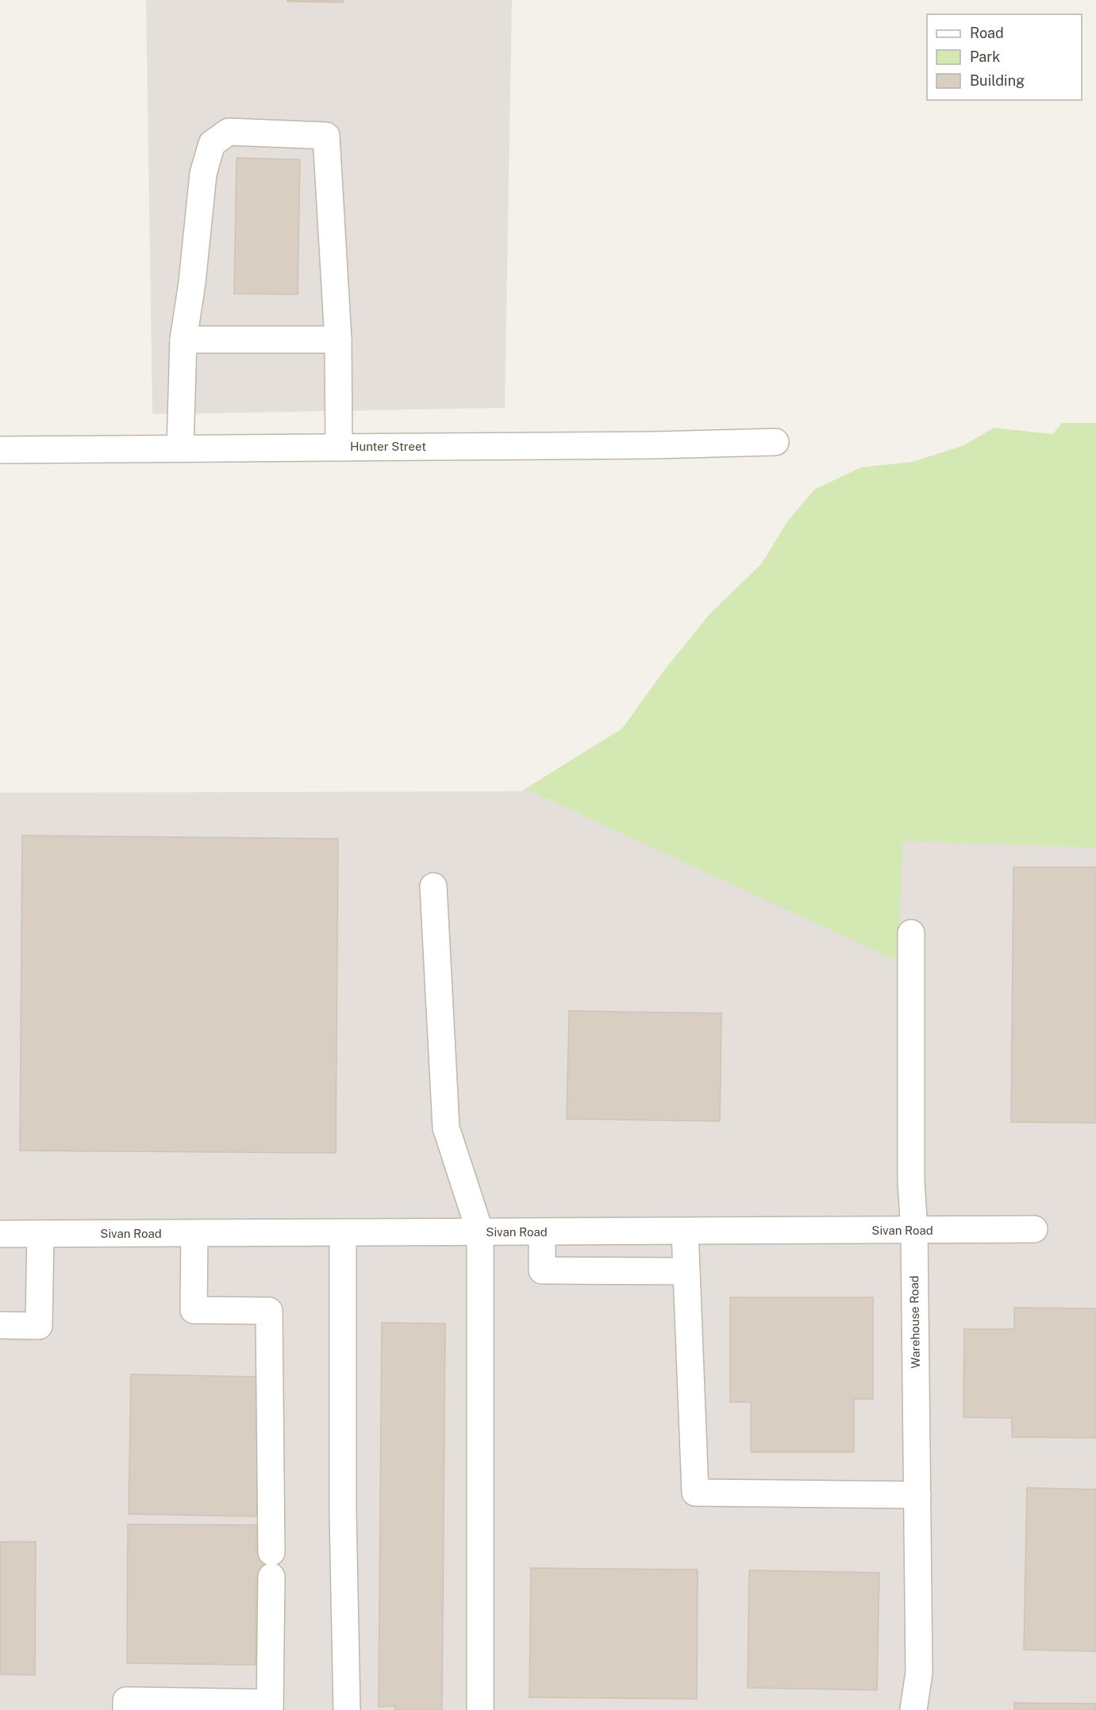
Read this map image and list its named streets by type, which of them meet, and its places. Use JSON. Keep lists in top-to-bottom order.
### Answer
{
  "streets": {
    "street": ["Hunter Street", "Sivan Road", "Warehouse Road"]
  },
  "crossings": [
    ["Sivan Road", "Warehouse Road"]
  ],
  "legend": ["Road", "Park", "Building"]
}
